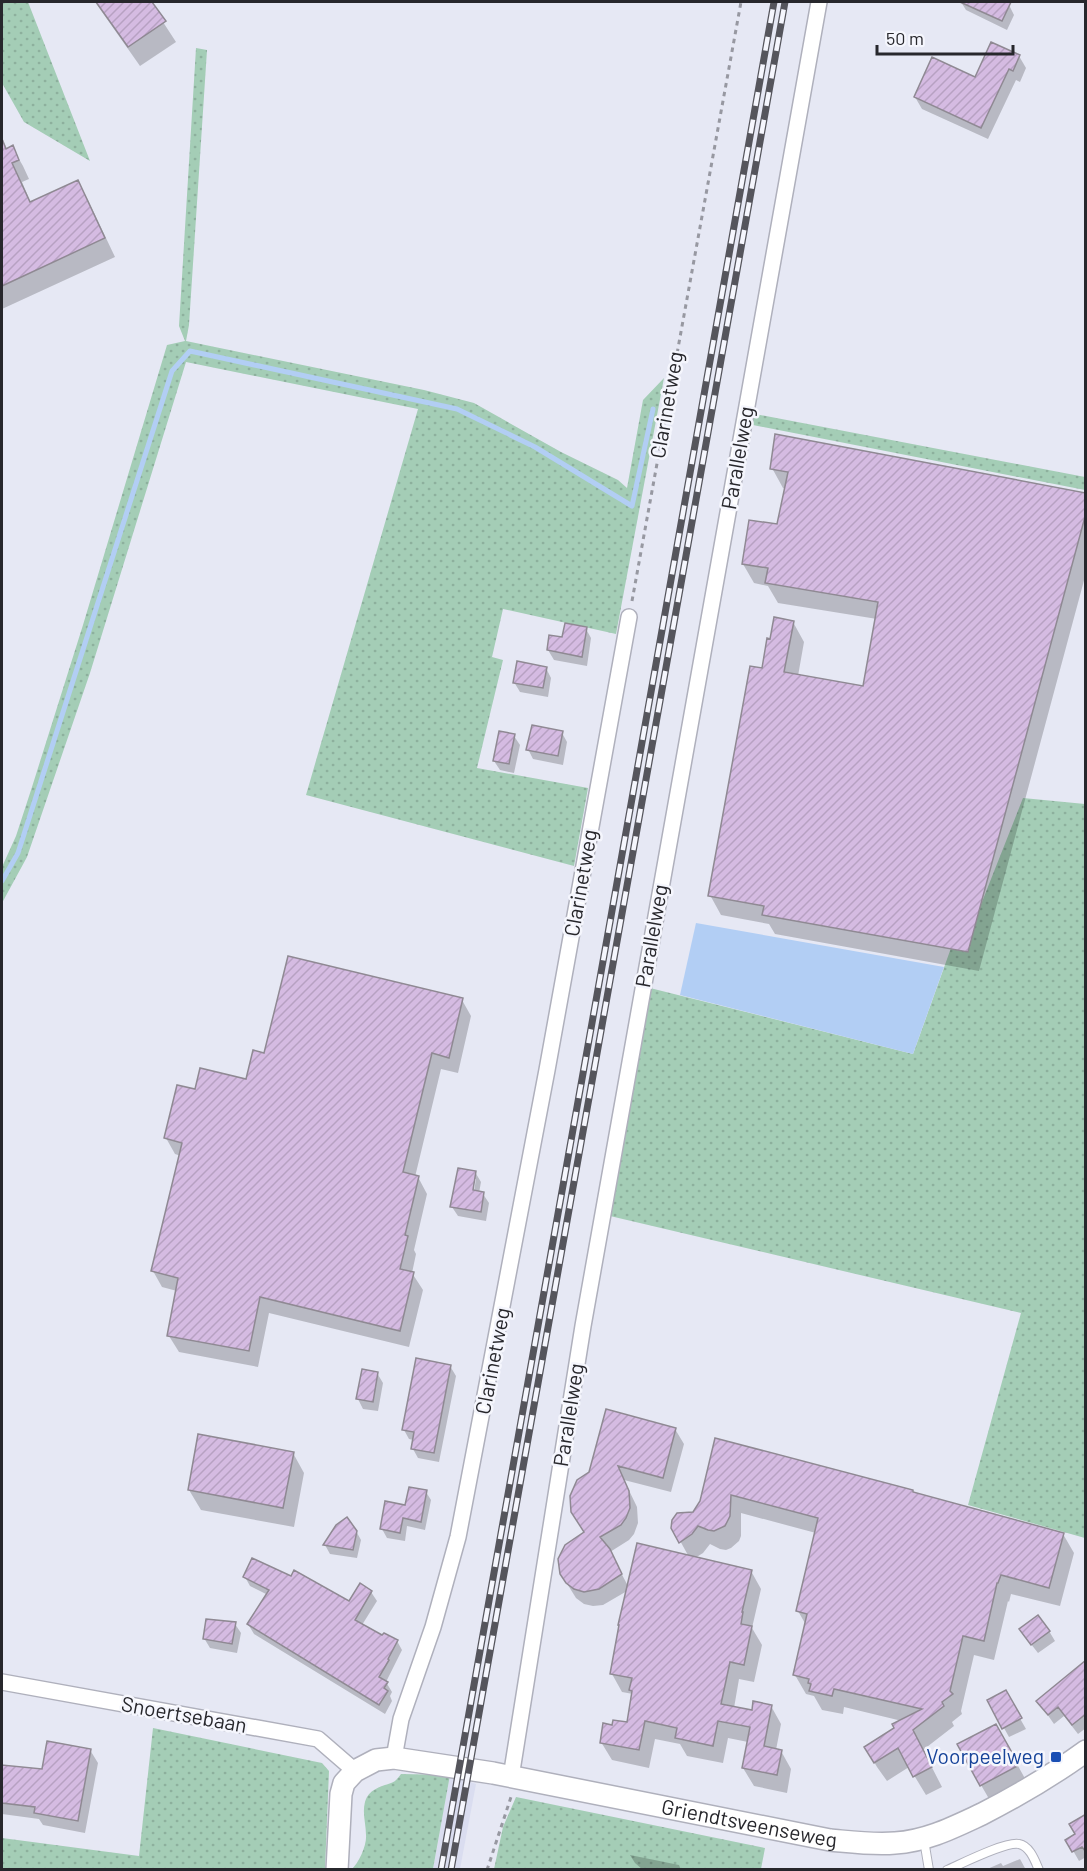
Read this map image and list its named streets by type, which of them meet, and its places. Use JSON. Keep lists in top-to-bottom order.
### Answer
{
  "streets": {
    "street": [
      "Clarinetweg",
      "Parallelweg",
      "Snoertsebaan",
      "Griendtsveenseweg"
    ]
  },
  "crossings": [
    ["Clarinetweg", "Griendtsveenseweg"],
    ["Parallelweg", "Griendtsveenseweg"],
    ["Snoertsebaan", "Griendtsveenseweg"]
  ],
  "places": {
    "transit": ["Voorpeelweg"]
  },
  "scale_bar": "50 m"
}
